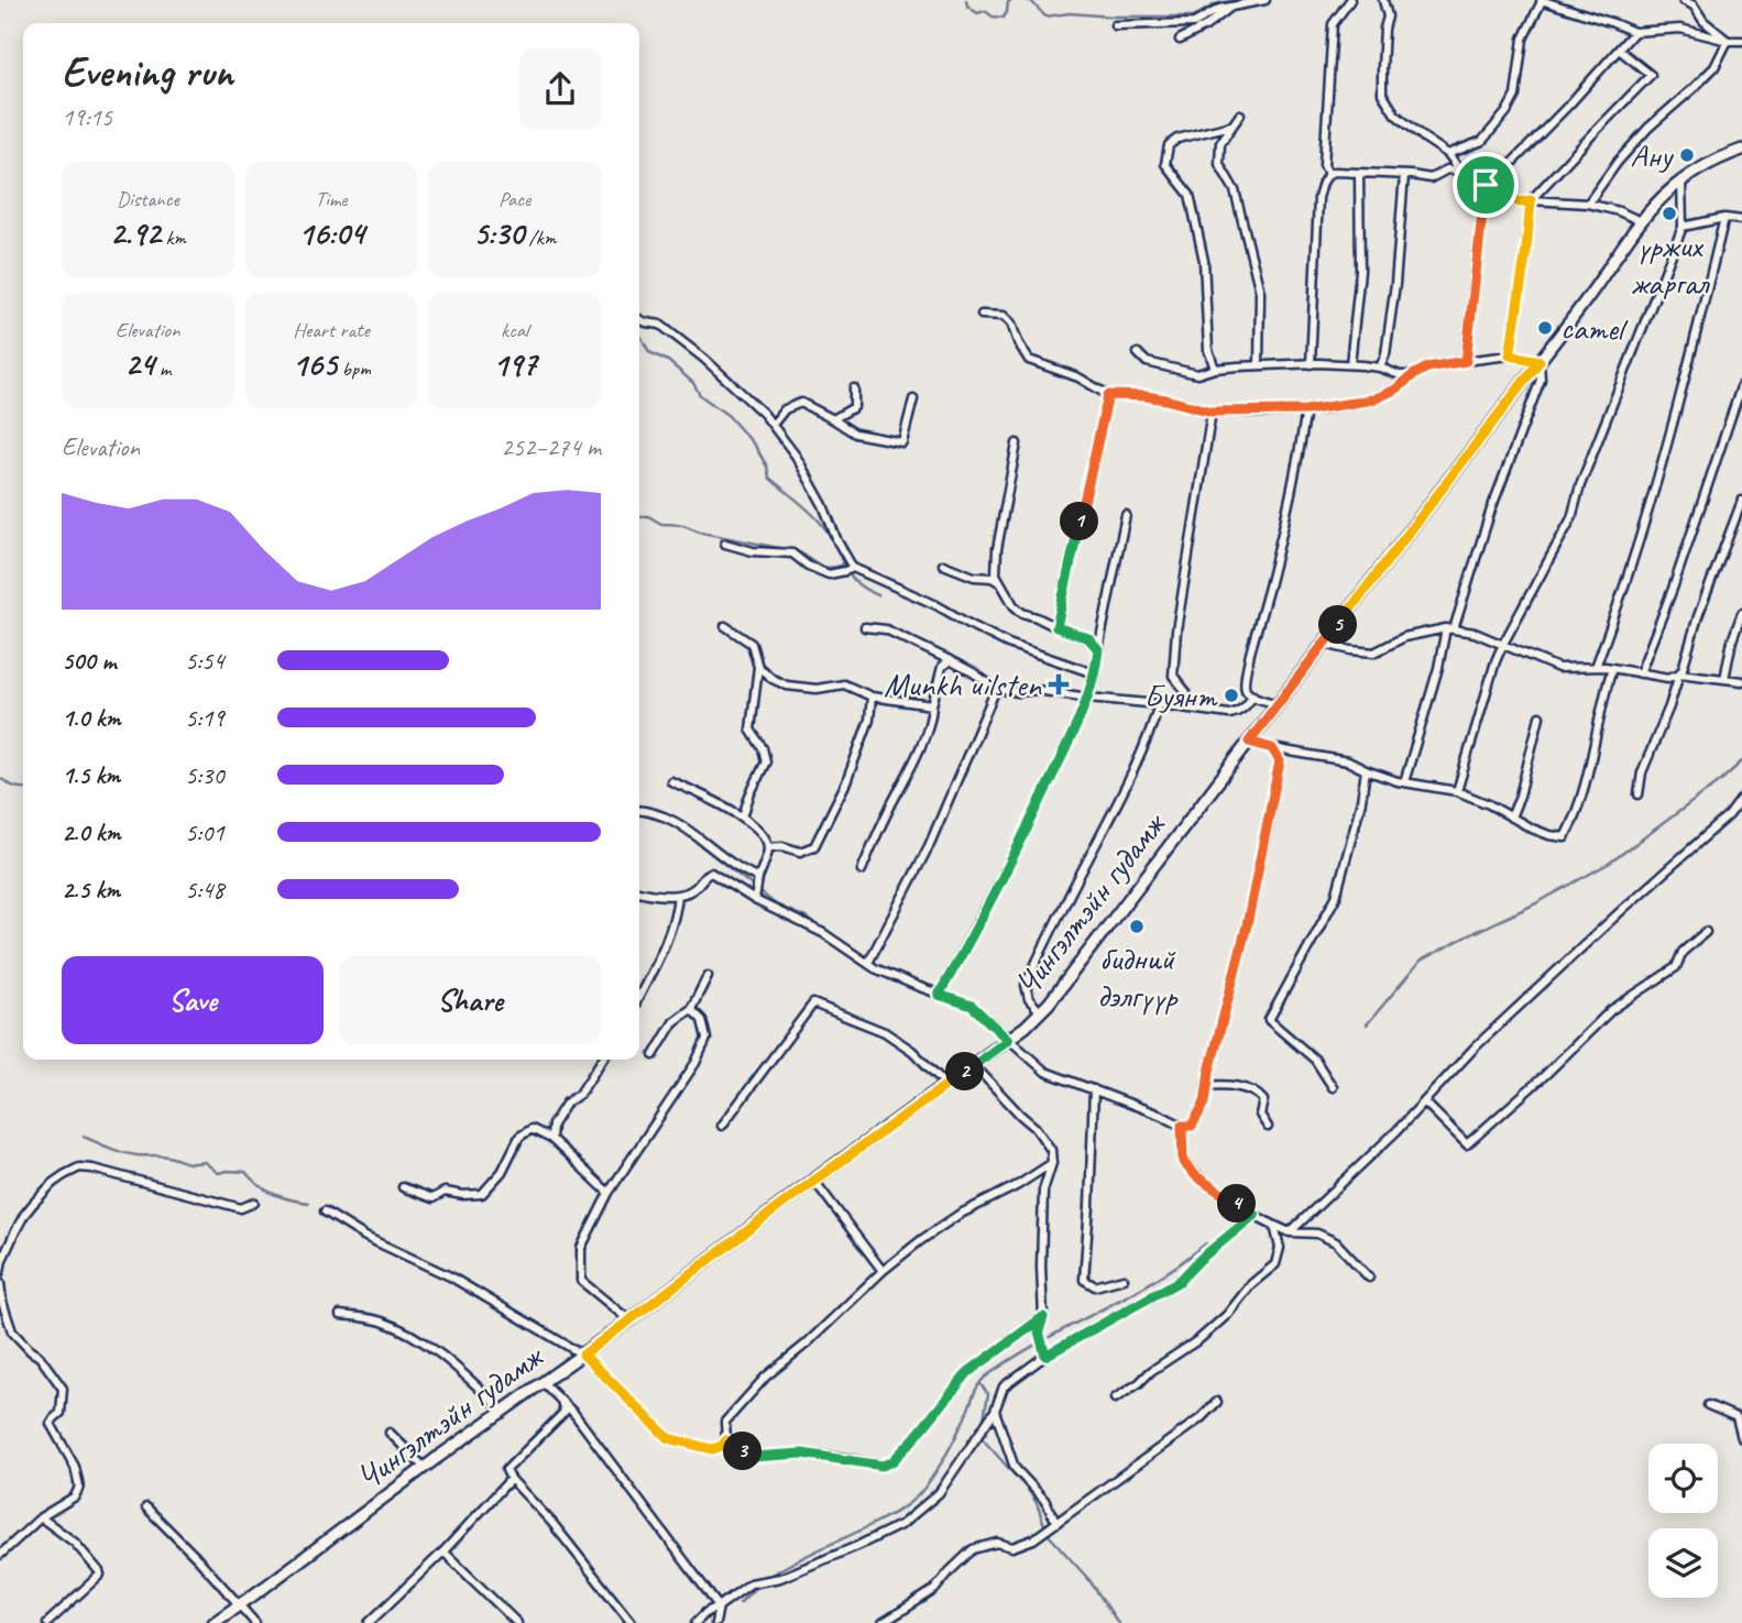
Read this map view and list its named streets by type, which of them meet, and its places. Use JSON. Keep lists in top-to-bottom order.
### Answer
{
  "streets": {
    "main road": ["Чингэлтэйн гудамж"]
  },
  "places": {
    "other": [
      "Ану",
      "үржих жаргал",
      "camel",
      "Буянт",
      "бидний дэлгүүр"
    ],
    "health": ["Munkh uilsten"]
  },
  "page": {
    "heading": ["Evening run", "19:15"],
    "stats": [
      ["Distance", "2.92 km"],
      ["Time", "16:04"],
      ["Pace", "5:30 /km"],
      ["Elevation", "24 m"],
      ["Heart rate", "165 bpm"],
      ["kcal", "197"]
    ],
    "chart": ["Elevation", "252–274 m"],
    "pins": [
      "1",
      "5",
      "2",
      "4",
      "3"
    ],
    "list": [
      {
        "name": "500 m",
        "note": "5:54"
      },
      {
        "name": "1.0 km",
        "note": "5:19"
      },
      {
        "name": "1.5 km",
        "note": "5:30"
      },
      {
        "name": "2.0 km",
        "note": "5:01"
      },
      {
        "name": "2.5 km",
        "note": "5:48"
      }
    ],
    "buttons": ["Save", "Share"]
  }
}
